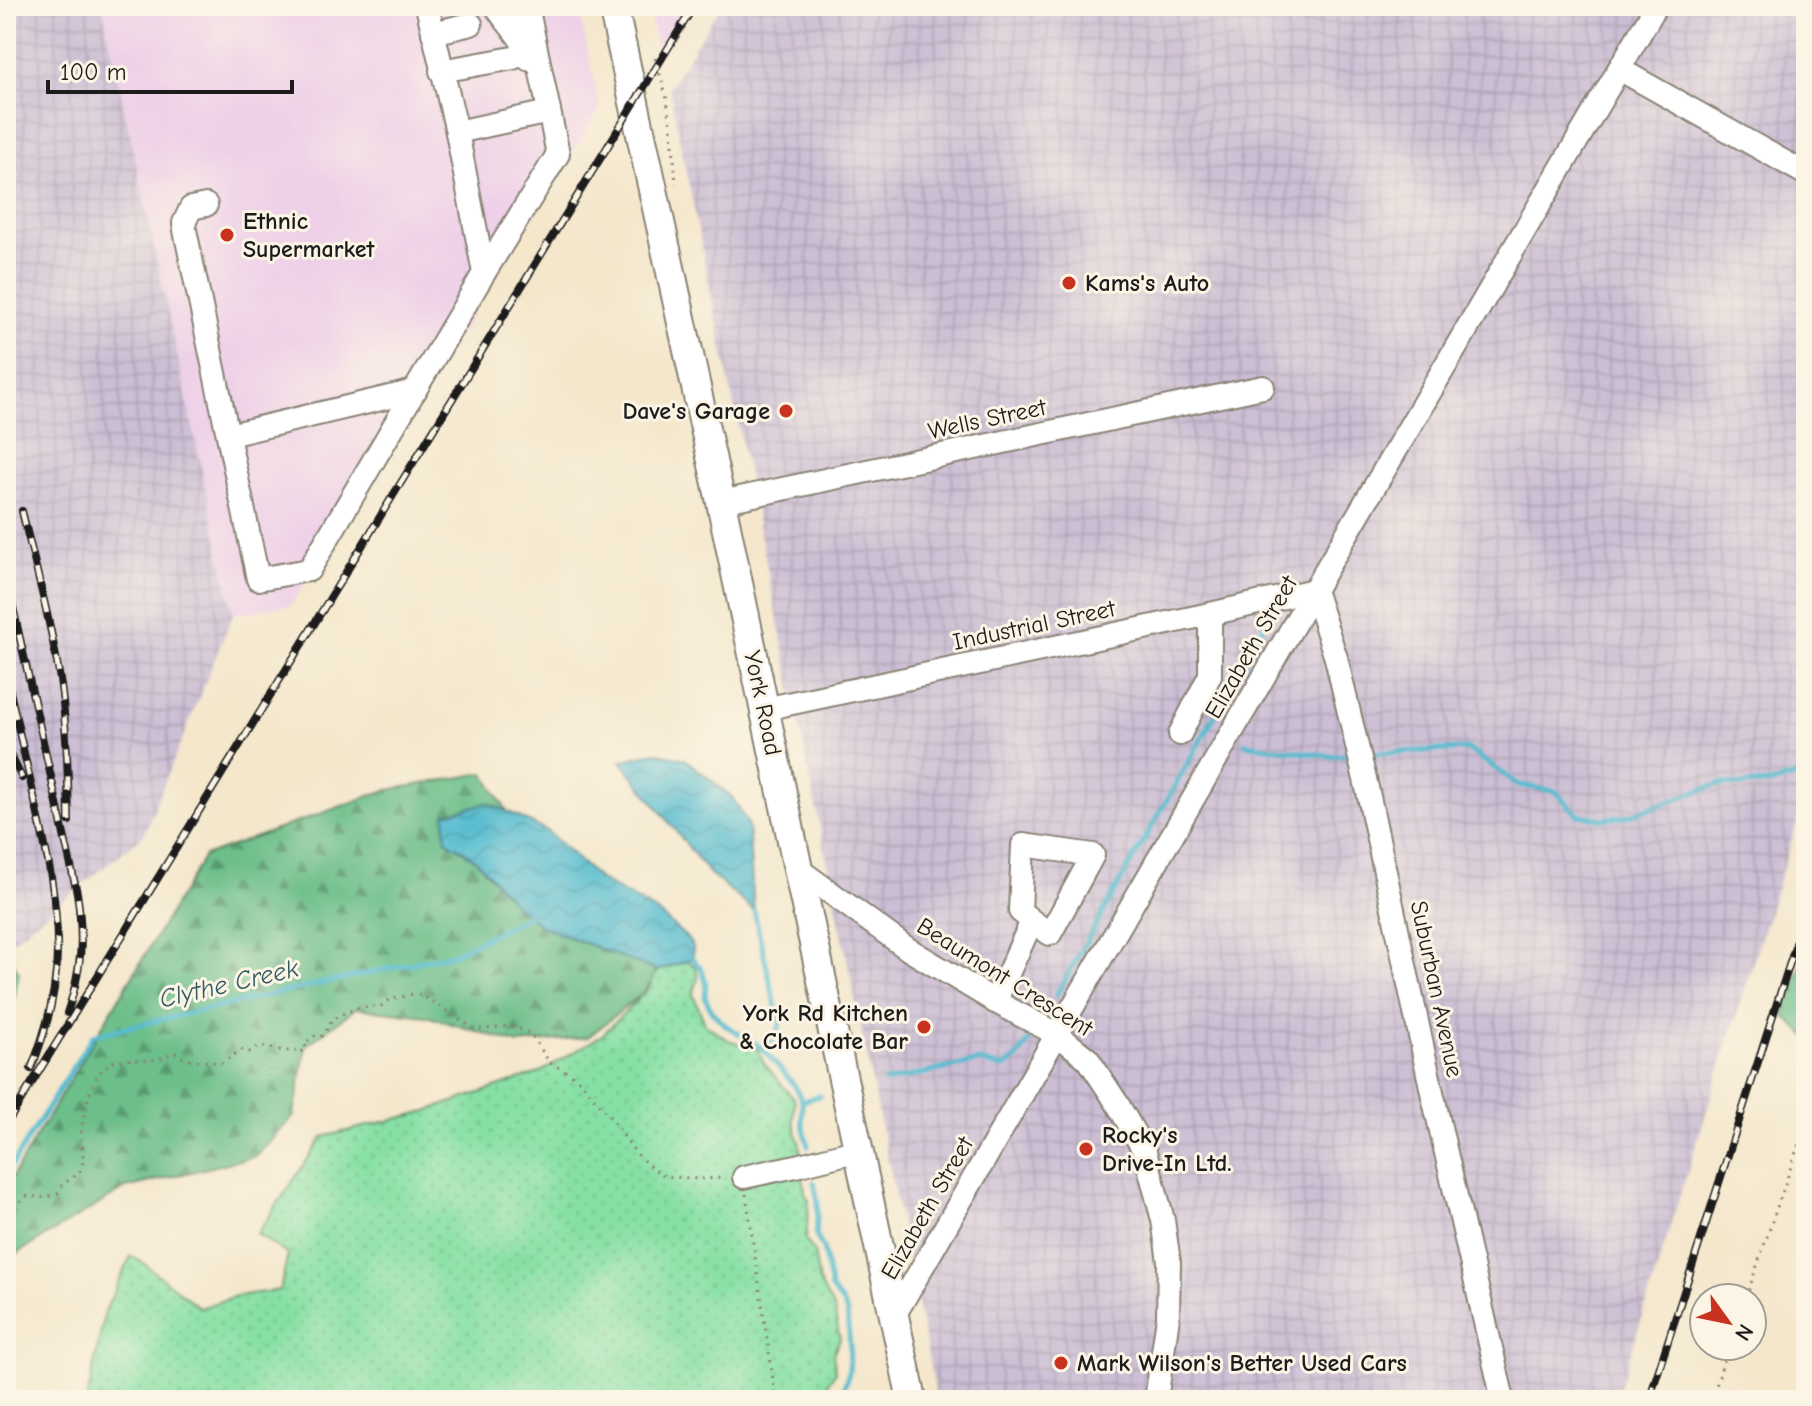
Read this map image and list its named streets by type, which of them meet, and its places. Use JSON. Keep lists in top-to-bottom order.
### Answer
{
  "streets": {
    "main road": ["York Road"],
    "street": [
      "Wells Street",
      "Industrial Street",
      "Elizabeth Street",
      "Beaumont Crescent",
      "Suburban Avenue"
    ]
  },
  "crossings": [
    ["Wells Street", "York Road"],
    ["Industrial Street", "Elizabeth Street"],
    ["Industrial Street", "York Road"],
    ["Industrial Street", "Suburban Avenue"],
    ["Elizabeth Street", "York Road"],
    ["Elizabeth Street", "Beaumont Crescent"],
    ["Elizabeth Street", "Suburban Avenue"],
    ["York Road", "Beaumont Crescent"]
  ],
  "water": ["Clythe Creek"],
  "places": [
    "Ethnic Supermarket",
    "Kams's Auto",
    "Dave's Garage",
    "York Rd Kitchen & Chocolate Bar",
    "Rocky's Drive-In Ltd.",
    "Mark Wilson's Better Used Cars"
  ],
  "scale_bar": "100 m",
  "north": "bottom right"
}
